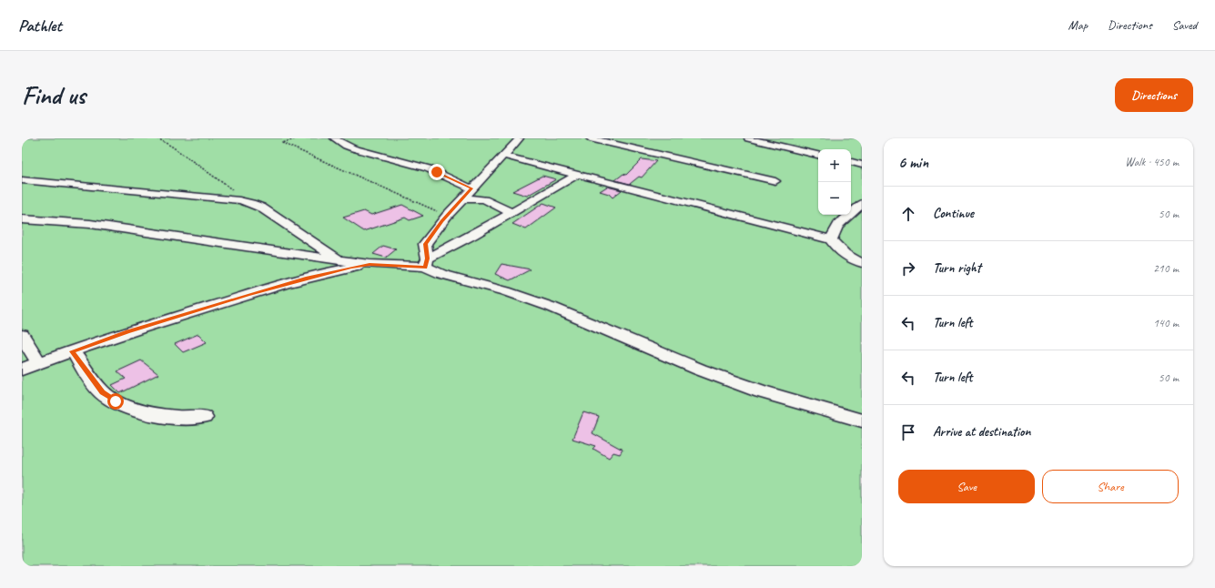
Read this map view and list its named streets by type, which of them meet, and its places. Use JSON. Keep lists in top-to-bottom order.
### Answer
{
  "page": {
    "header": "Pathlet",
    "nav": ["Map", "Directions", "Saved"],
    "buttons": [
      "Directions",
      ["Save", "Share"]
    ],
    "title": "Find us",
    "heading": ["6 min", "Walk · 450 m"],
    "map_buttons": ["+", "−"],
    "list": [
      ["Continue", "50 m"],
      ["Turn right", "210 m"],
      ["Turn left", "140 m"],
      ["Turn left", "50 m"],
      "Arrive at destination"
    ]
  }
}
